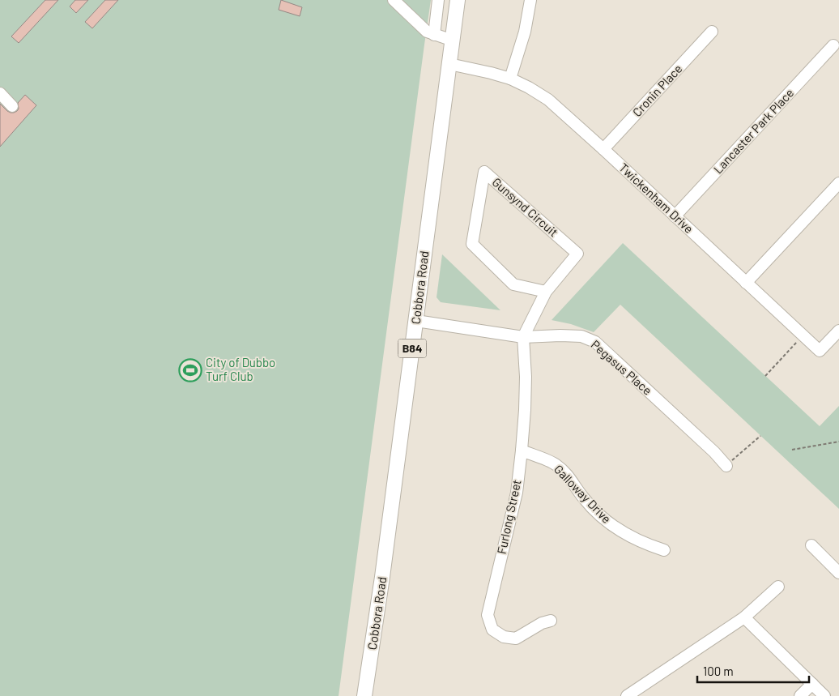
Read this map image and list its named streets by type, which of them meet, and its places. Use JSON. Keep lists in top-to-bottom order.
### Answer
{
  "streets": {
    "main road": ["Cobbora Road", "B84"],
    "street": [
      "Cronin Place",
      "Lancaster Park Place",
      "Twickenham Drive",
      "Gunsynd Circuit",
      "Pegasus Place",
      "Galloway Drive",
      "Furlong Street"
    ]
  },
  "crossings": [
    ["Cronin Place", "Twickenham Drive"],
    ["Lancaster Park Place", "Twickenham Drive"],
    ["Twickenham Drive", "Cobbora Road"],
    ["Gunsynd Circuit", "Pegasus Place"],
    ["Gunsynd Circuit", "Furlong Street"],
    ["Cobbora Road", "Pegasus Place"],
    ["Pegasus Place", "Furlong Street"],
    ["Galloway Drive", "Furlong Street"]
  ],
  "places": {
    "sports": ["City of Dubbo Turf Club"]
  },
  "scale_bar": "100 m"
}
